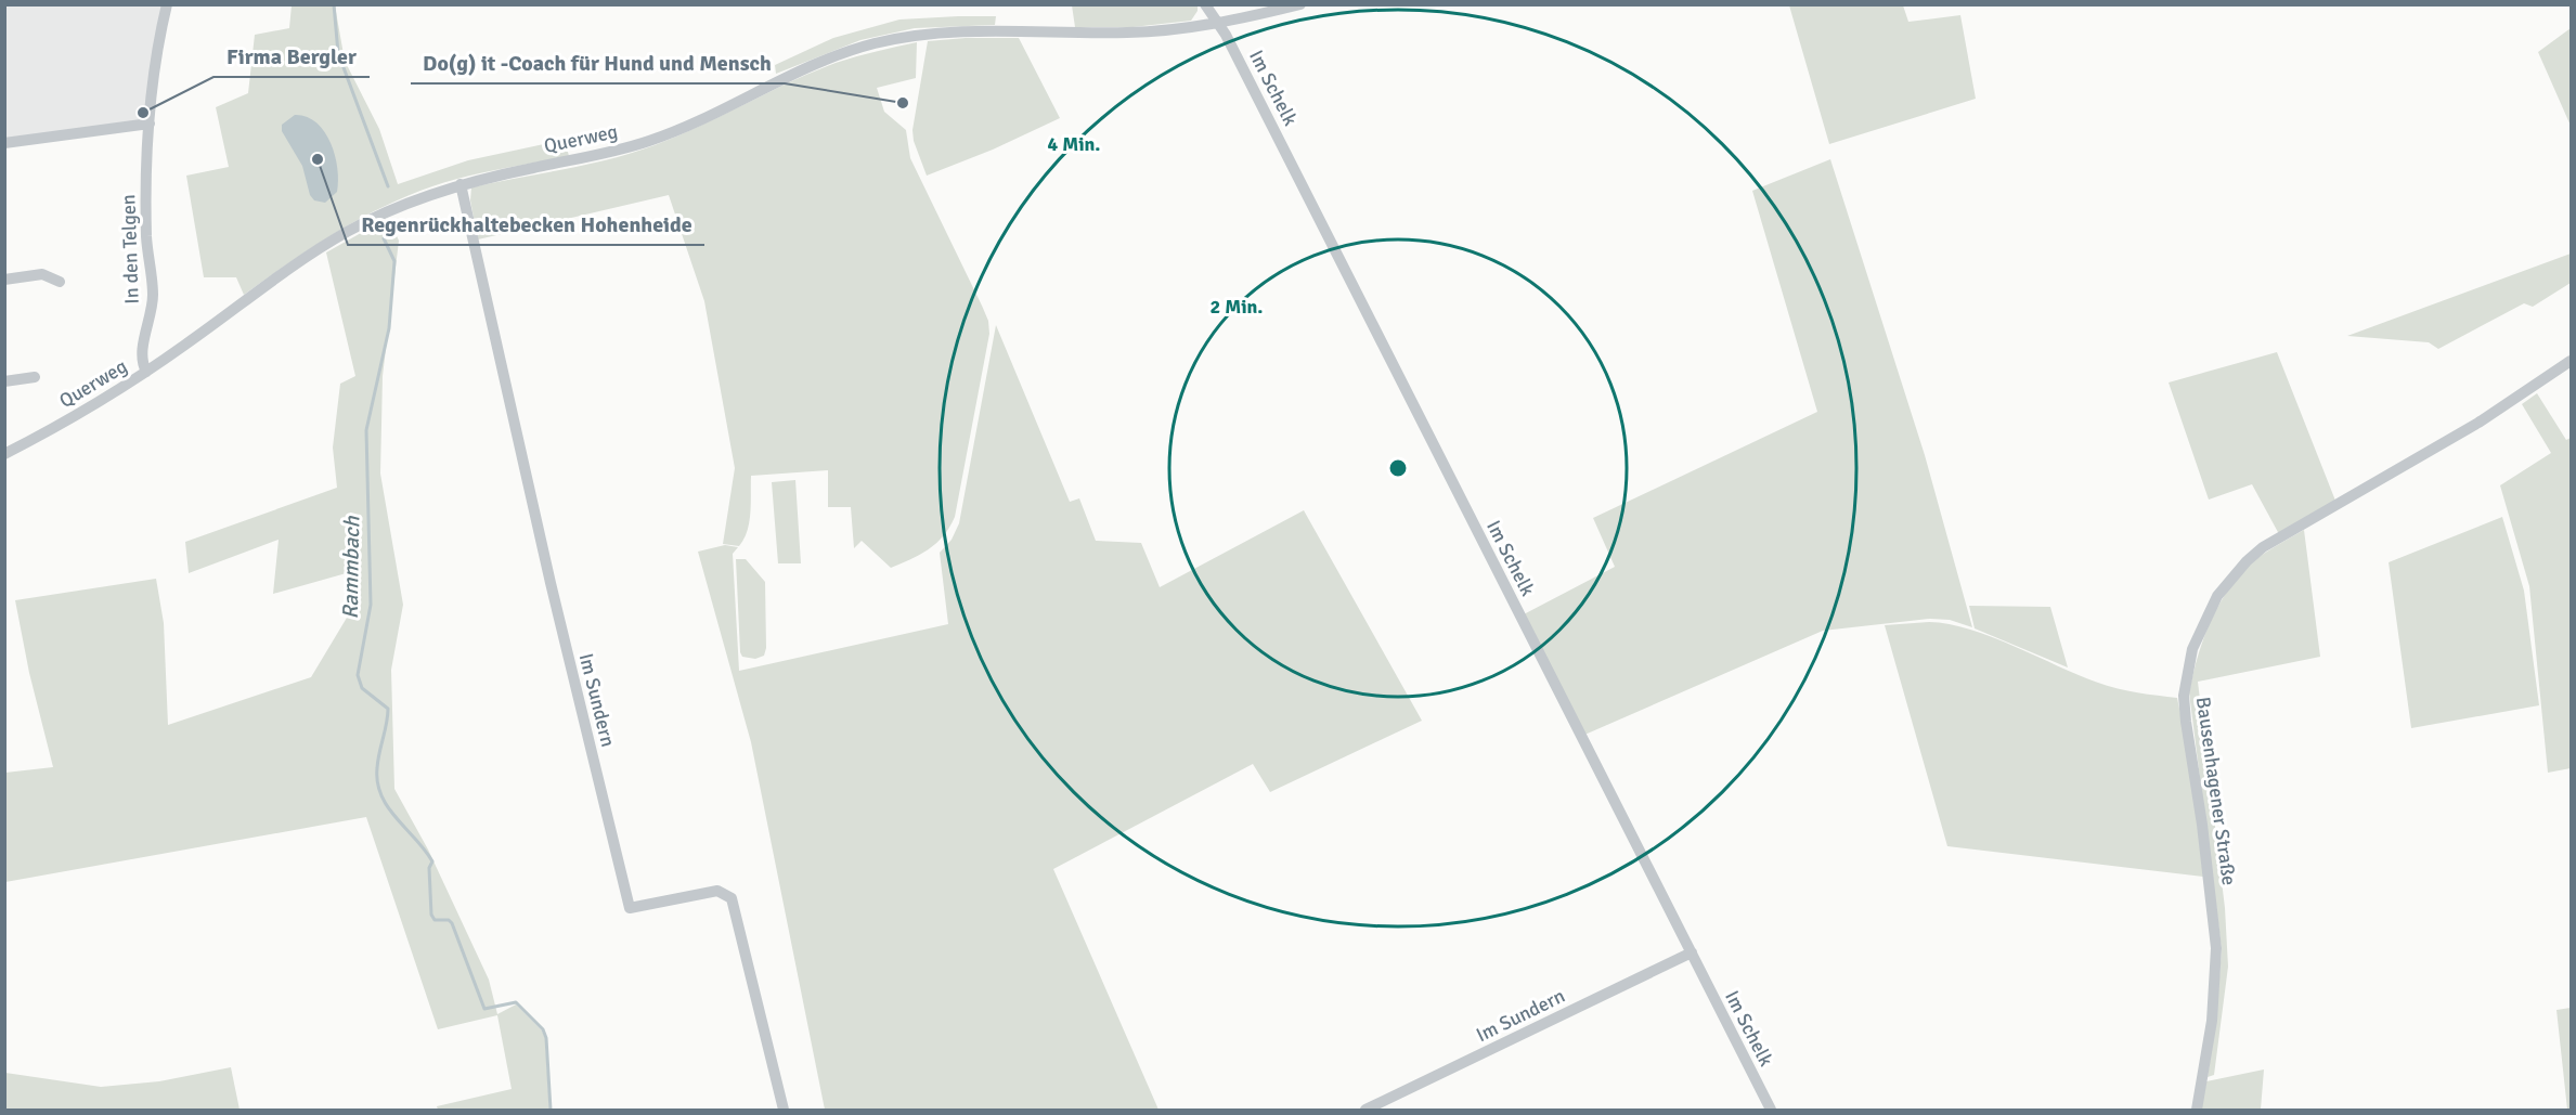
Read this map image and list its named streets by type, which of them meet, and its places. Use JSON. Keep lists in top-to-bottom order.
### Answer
{
  "streets": {
    "street": [
      "Im Schelk",
      "Querweg",
      "In den Telgen",
      "Im Sundern",
      "Bausenhagener Straße"
    ]
  },
  "crossings": [
    ["Im Schelk", "Querweg"],
    ["Im Schelk", "Im Sundern"],
    ["Querweg", "In den Telgen"],
    ["Querweg", "Im Sundern"]
  ],
  "water": ["Rammbach"],
  "places": ["Do(g) it -Coach für Hund und Mensch", "Firma Bergler", "Regenrückhaltebecken Hohenheide"],
  "rings": ["4 Min.", "2 Min."]
}
